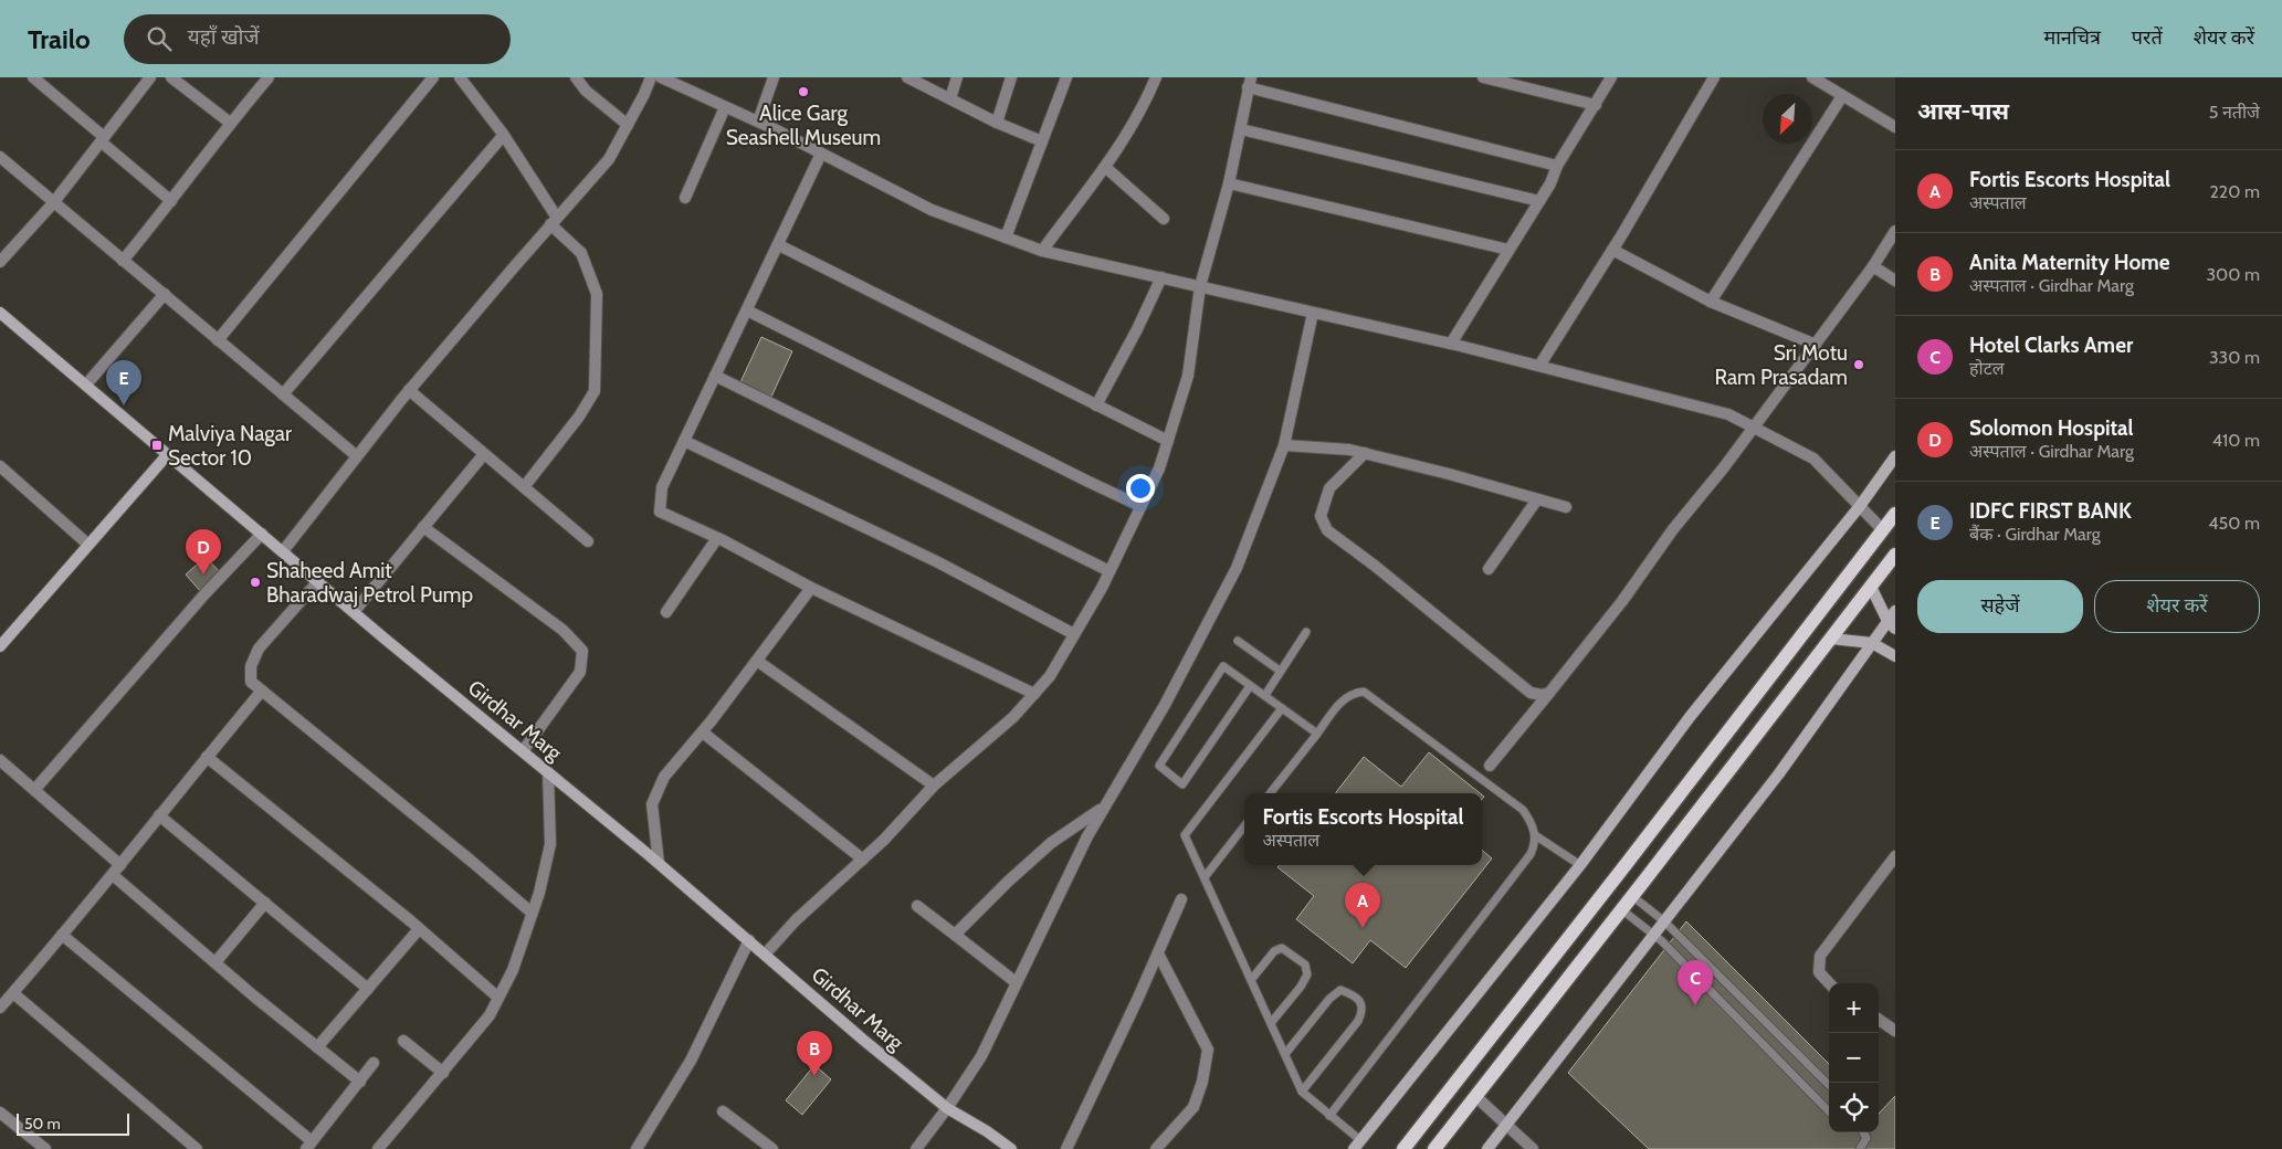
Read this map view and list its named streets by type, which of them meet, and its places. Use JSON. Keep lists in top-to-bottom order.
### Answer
{
  "streets": {
    "street": ["Girdhar Marg"]
  },
  "places": {
    "other": ["Alice Garg Seashell Museum", "Sri Motu Ram Prasadam", "Shaheed Amit Bharadwaj Petrol Pump"],
    "transit": ["Malviya Nagar Sector 10"]
  },
  "scale_bar": "50 m",
  "north": "bottom left",
  "page": {
    "header": "Trailo",
    "search": "यहाँ खोजें",
    "nav": ["मानचित्र", "परतें", "शेयर करें"],
    "heading": ["आस-पास", "5 नतीजे"],
    "list": [
      {
        "mark": "A",
        "name": "Fortis Escorts Hospital",
        "note": "अस्पताल",
        "value": "220 m"
      },
      {
        "mark": "B",
        "name": "Anita Maternity Home",
        "note": "अस्पताल · Girdhar Marg",
        "value": "300 m"
      },
      {
        "mark": "C",
        "name": "Hotel Clarks Amer",
        "note": "होटल",
        "value": "330 m"
      },
      {
        "mark": "D",
        "name": "Solomon Hospital",
        "note": "अस्पताल · Girdhar Marg",
        "value": "410 m"
      },
      {
        "mark": "E",
        "name": "IDFC FIRST BANK",
        "note": "बैंक · Girdhar Marg",
        "value": "450 m"
      }
    ],
    "pins": [
      "E",
      "D",
      "A",
      "C",
      "B"
    ],
    "buttons": ["सहेजें", "शेयर करें"],
    "popup": ["Fortis Escorts Hospital", "अस्पताल"],
    "map_buttons": ["+", "−"],
    "scale": "50 m"
  }
}
